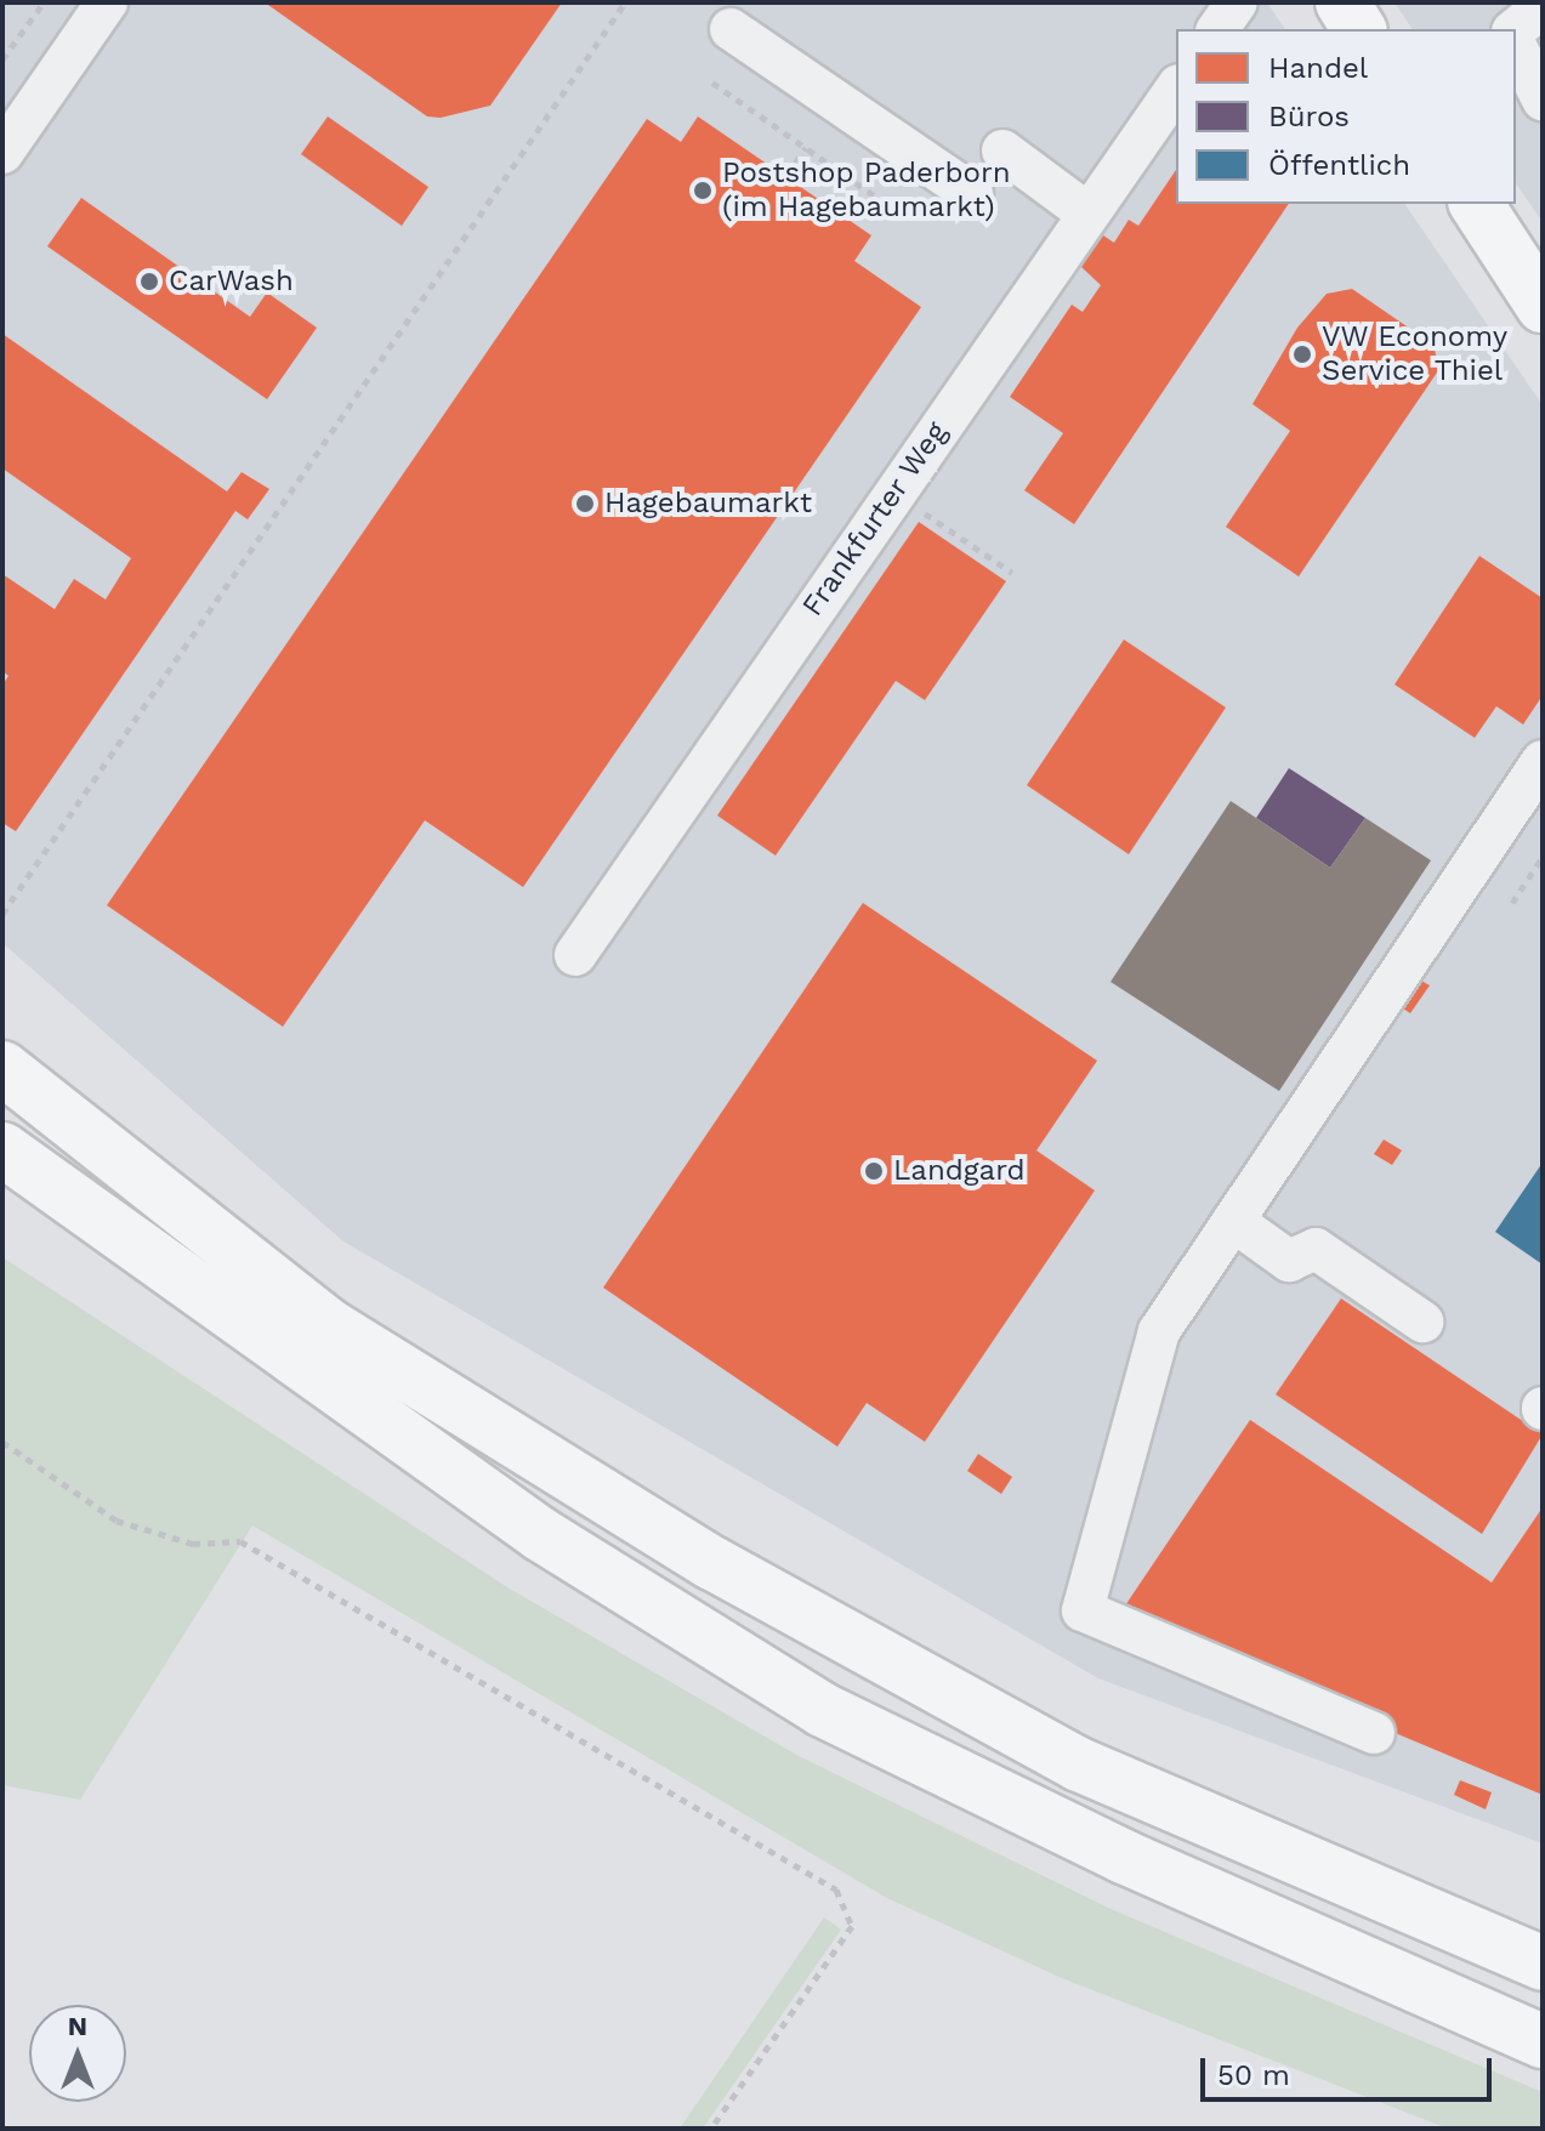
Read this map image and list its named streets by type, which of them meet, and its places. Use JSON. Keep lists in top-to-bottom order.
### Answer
{
  "streets": {
    "street": ["Frankfurter Weg"]
  },
  "places": [
    "Postshop Paderborn (im Hagebaumarkt)",
    "CarWash",
    "VW Economy Service Thiel",
    "Hagebaumarkt",
    "Landgard"
  ],
  "legend": ["Handel", "Büros", "Öffentlich"],
  "scale_bar": "50 m",
  "north": "top"
}
